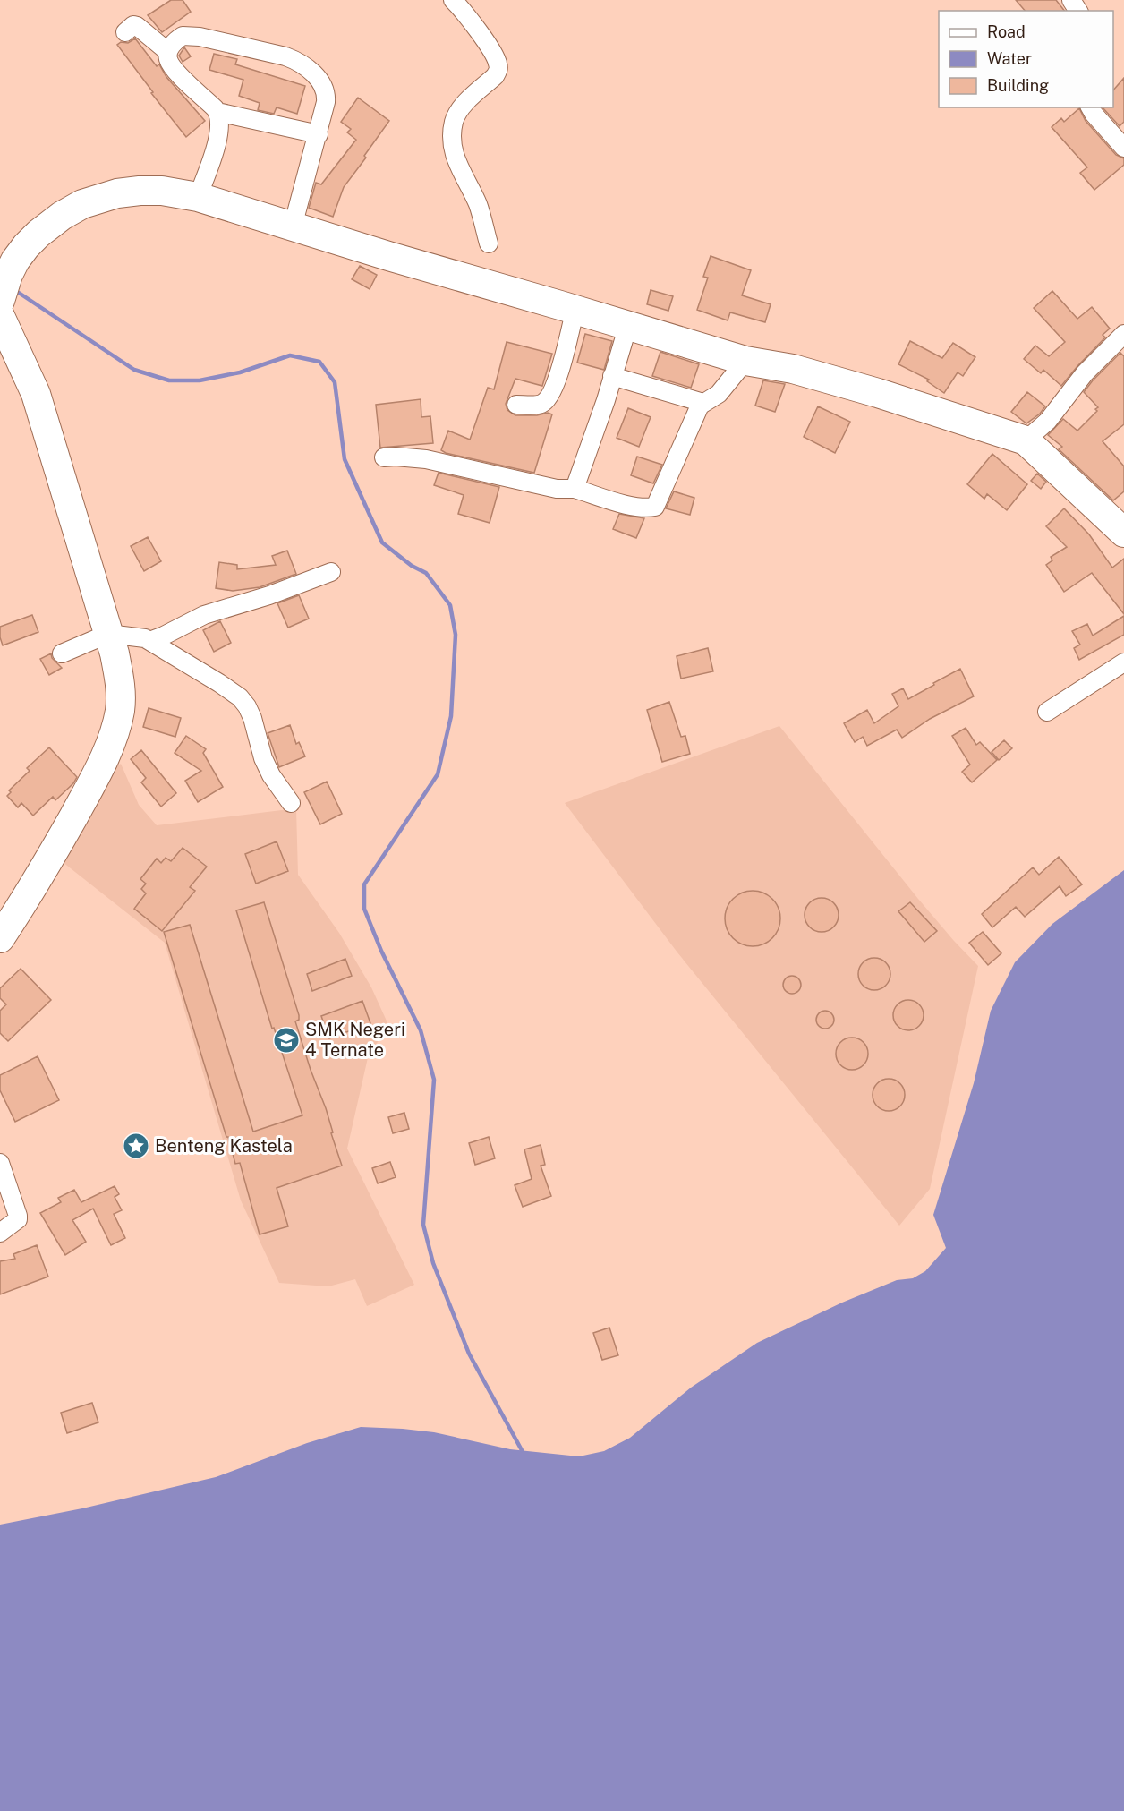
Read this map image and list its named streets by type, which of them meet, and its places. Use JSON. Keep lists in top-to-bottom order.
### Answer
{
  "places": {
    "school or university": ["SMK Negeri 4 Ternate"],
    "place": ["Benteng Kastela"]
  },
  "legend": ["Road", "Water", "Building"]
}
